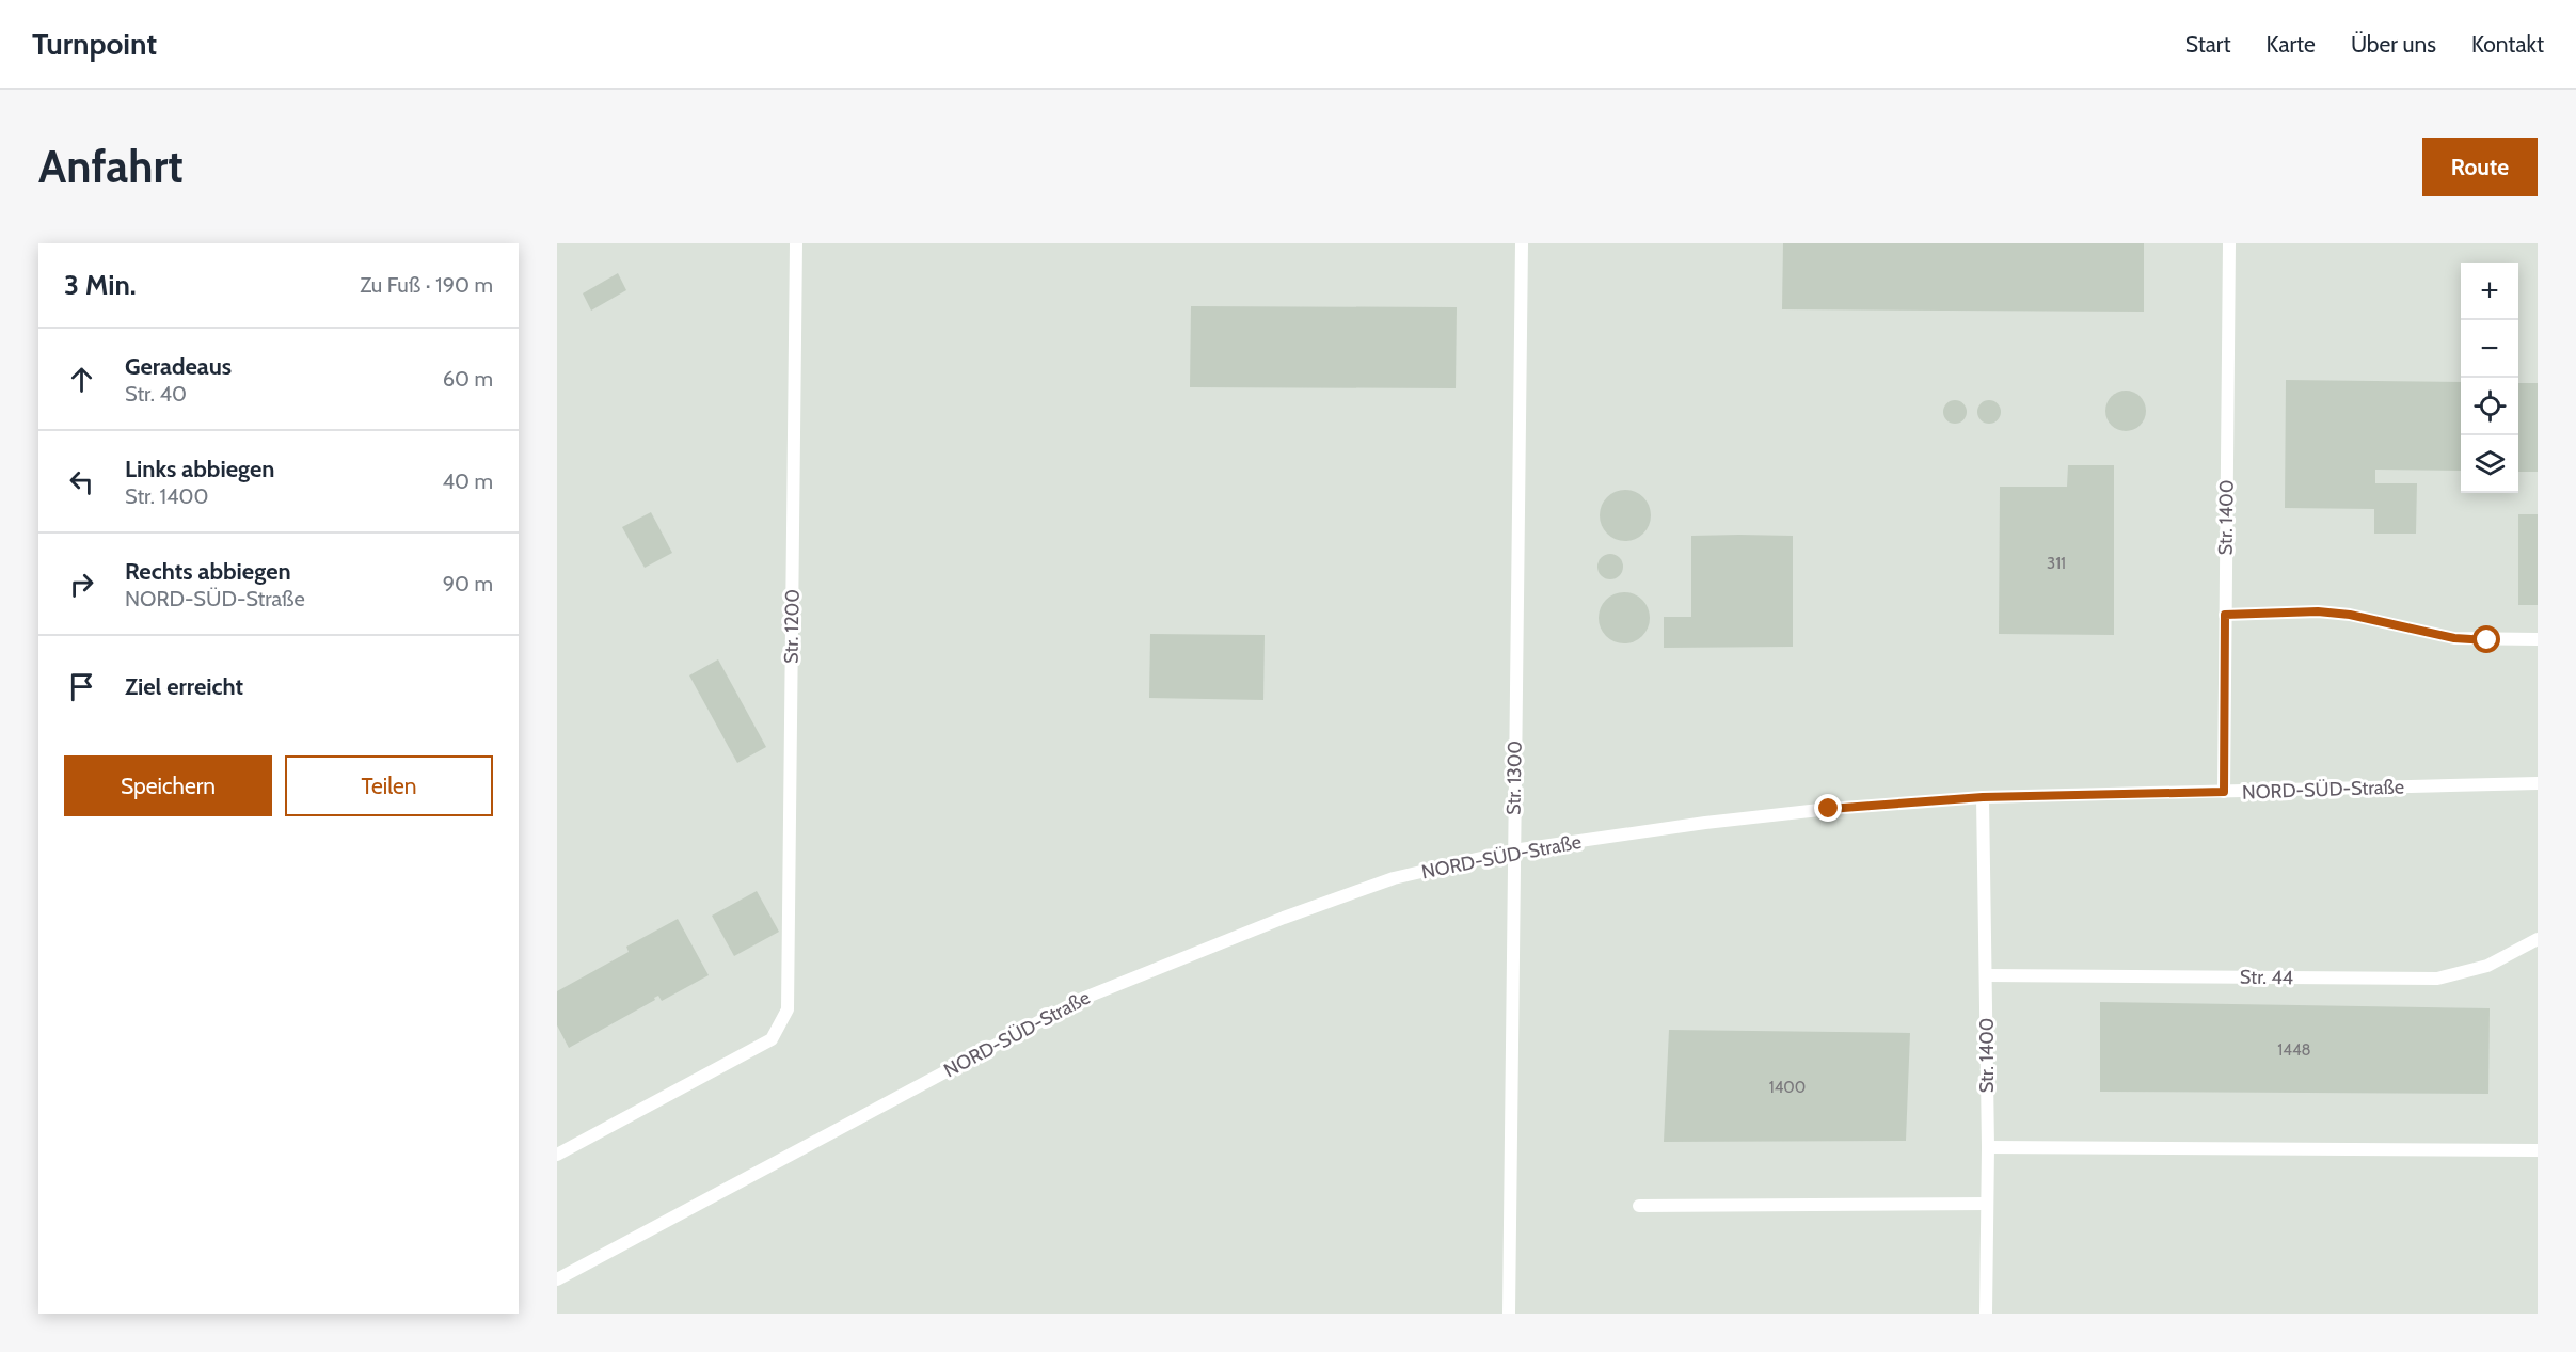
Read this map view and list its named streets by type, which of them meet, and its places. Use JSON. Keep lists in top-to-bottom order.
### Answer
{
  "streets": {
    "lane": [
      "Str. 1400",
      "Str. 1200",
      "Str. 1300",
      "NORD-SÜD-Straße",
      "Str. 44"
    ]
  },
  "crossings": [
    ["Str. 1400", "NORD-SÜD-Straße"],
    ["Str. 1400", "Str. 44"],
    ["Str. 1300", "NORD-SÜD-Straße"]
  ],
  "house_numbers": ["311", "1448", "1400"],
  "page": {
    "header": "Turnpoint",
    "nav": [
      "Start",
      "Karte",
      "Über uns",
      "Kontakt"
    ],
    "buttons": [
      "Route",
      ["Speichern", "Teilen"]
    ],
    "title": "Anfahrt",
    "heading": ["3 Min.", "Zu Fuß · 190 m"],
    "map_buttons": ["+", "−"],
    "list": [
      ["Geradeaus", "Str. 40", "60 m"],
      ["Links abbiegen", "Str. 1400", "40 m"],
      ["Rechts abbiegen", "NORD-SÜD-Straße", "90 m"],
      "Ziel erreicht"
    ]
  }
}
